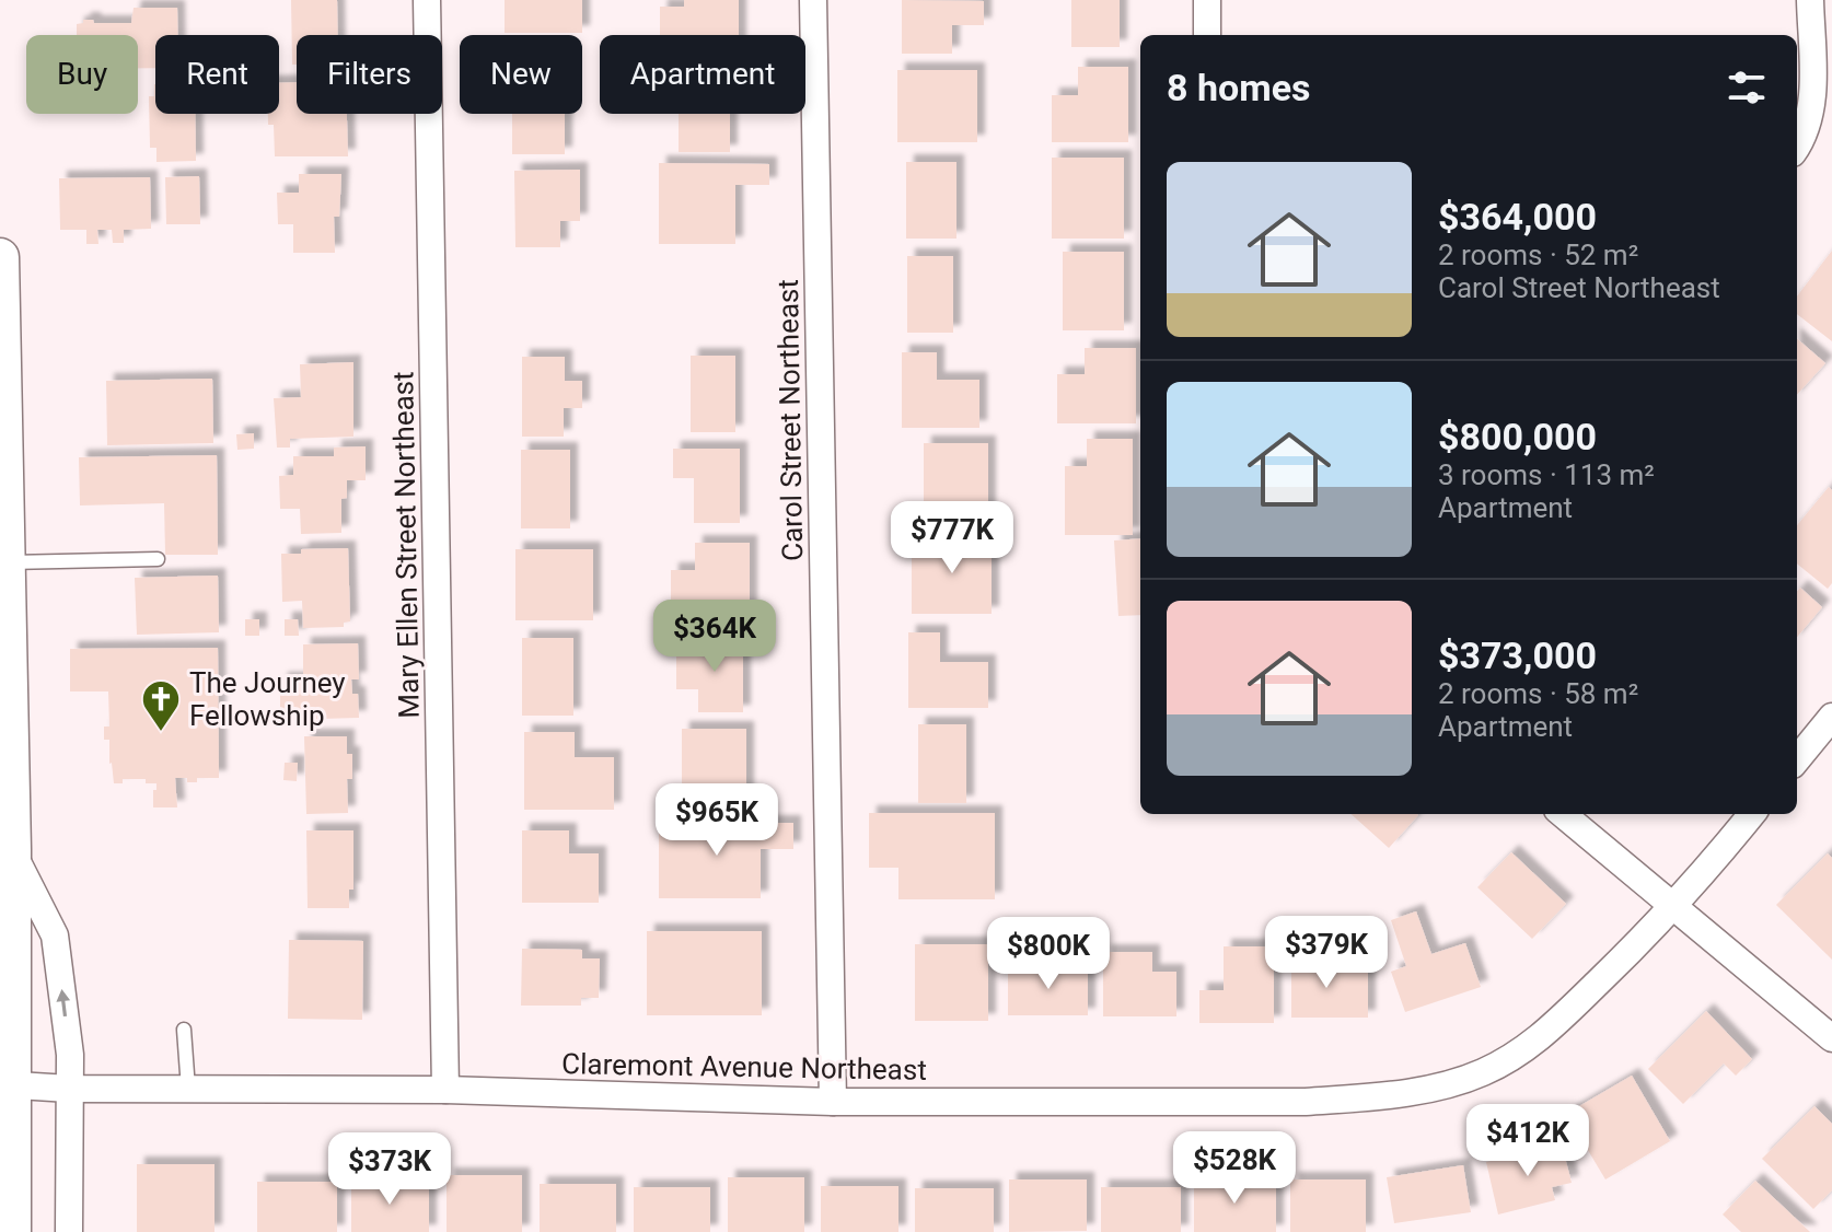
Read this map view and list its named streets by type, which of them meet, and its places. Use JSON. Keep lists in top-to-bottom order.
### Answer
{
  "streets": {
    "street": ["Carol Street Northeast", "Mary Ellen Street Northeast", "Claremont Avenue Northeast"]
  },
  "crossings": [
    ["Carol Street Northeast", "Claremont Avenue Northeast"],
    ["Mary Ellen Street Northeast", "Claremont Avenue Northeast"]
  ],
  "places": {
    "church": ["The Journey Fellowship"]
  },
  "page": {
    "chip": [
      "Buy",
      "Rent",
      "Filters",
      "New",
      "Apartment"
    ],
    "heading": "8 homes",
    "list": [
      {
        "name": "$364,000",
        "note": "2 rooms · 52 m² · Carol Street Northeast"
      },
      {
        "name": "$800,000",
        "note": "3 rooms · 113 m² · Apartment"
      },
      {
        "name": "$373,000",
        "note": "2 rooms · 58 m² · Apartment"
      }
    ],
    "price": [
      "$777K",
      "$364K",
      "$965K",
      "$379K",
      "$800K",
      "$412K",
      "$528K",
      "$373K"
    ]
  }
}
